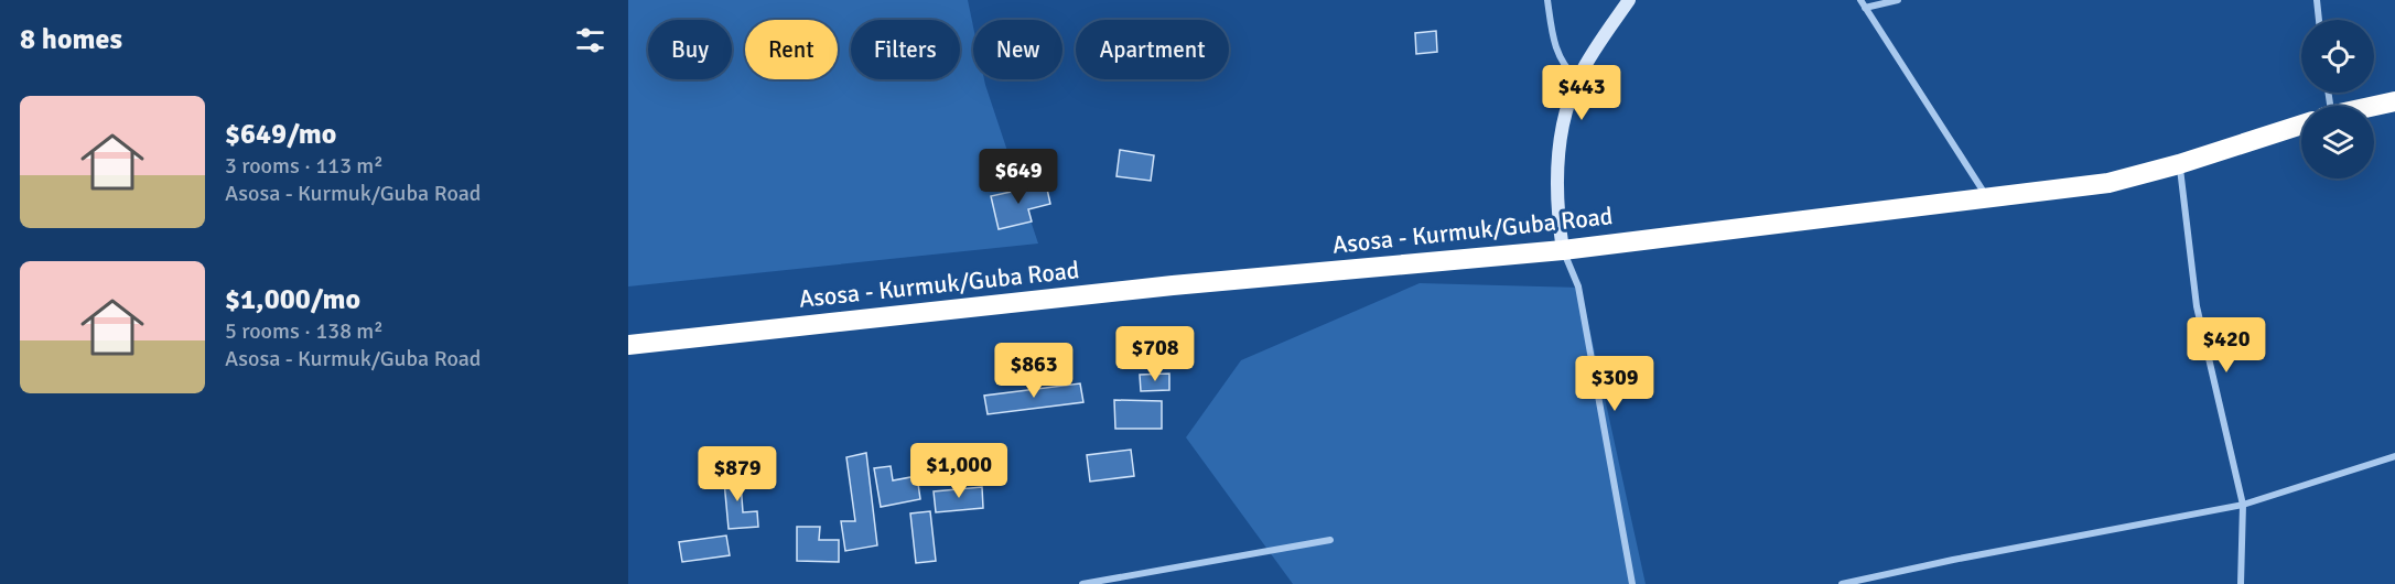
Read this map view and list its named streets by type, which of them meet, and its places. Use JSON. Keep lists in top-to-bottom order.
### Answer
{
  "streets": {
    "highway": ["Asosa - Kurmuk/Guba Road"]
  },
  "page": {
    "heading": "8 homes",
    "chip": [
      "Buy",
      "Rent",
      "Filters",
      "New",
      "Apartment"
    ],
    "price": [
      "$443",
      "$649",
      "$420",
      "$708",
      "$863",
      "$309",
      "$1,000",
      "$879"
    ],
    "list": [
      {
        "name": "$649/mo",
        "note": "3 rooms · 113 m² · Asosa - Kurmuk/Guba Road"
      },
      {
        "name": "$1,000/mo",
        "note": "5 rooms · 138 m² · Asosa - Kurmuk/Guba Road"
      }
    ]
  }
}
